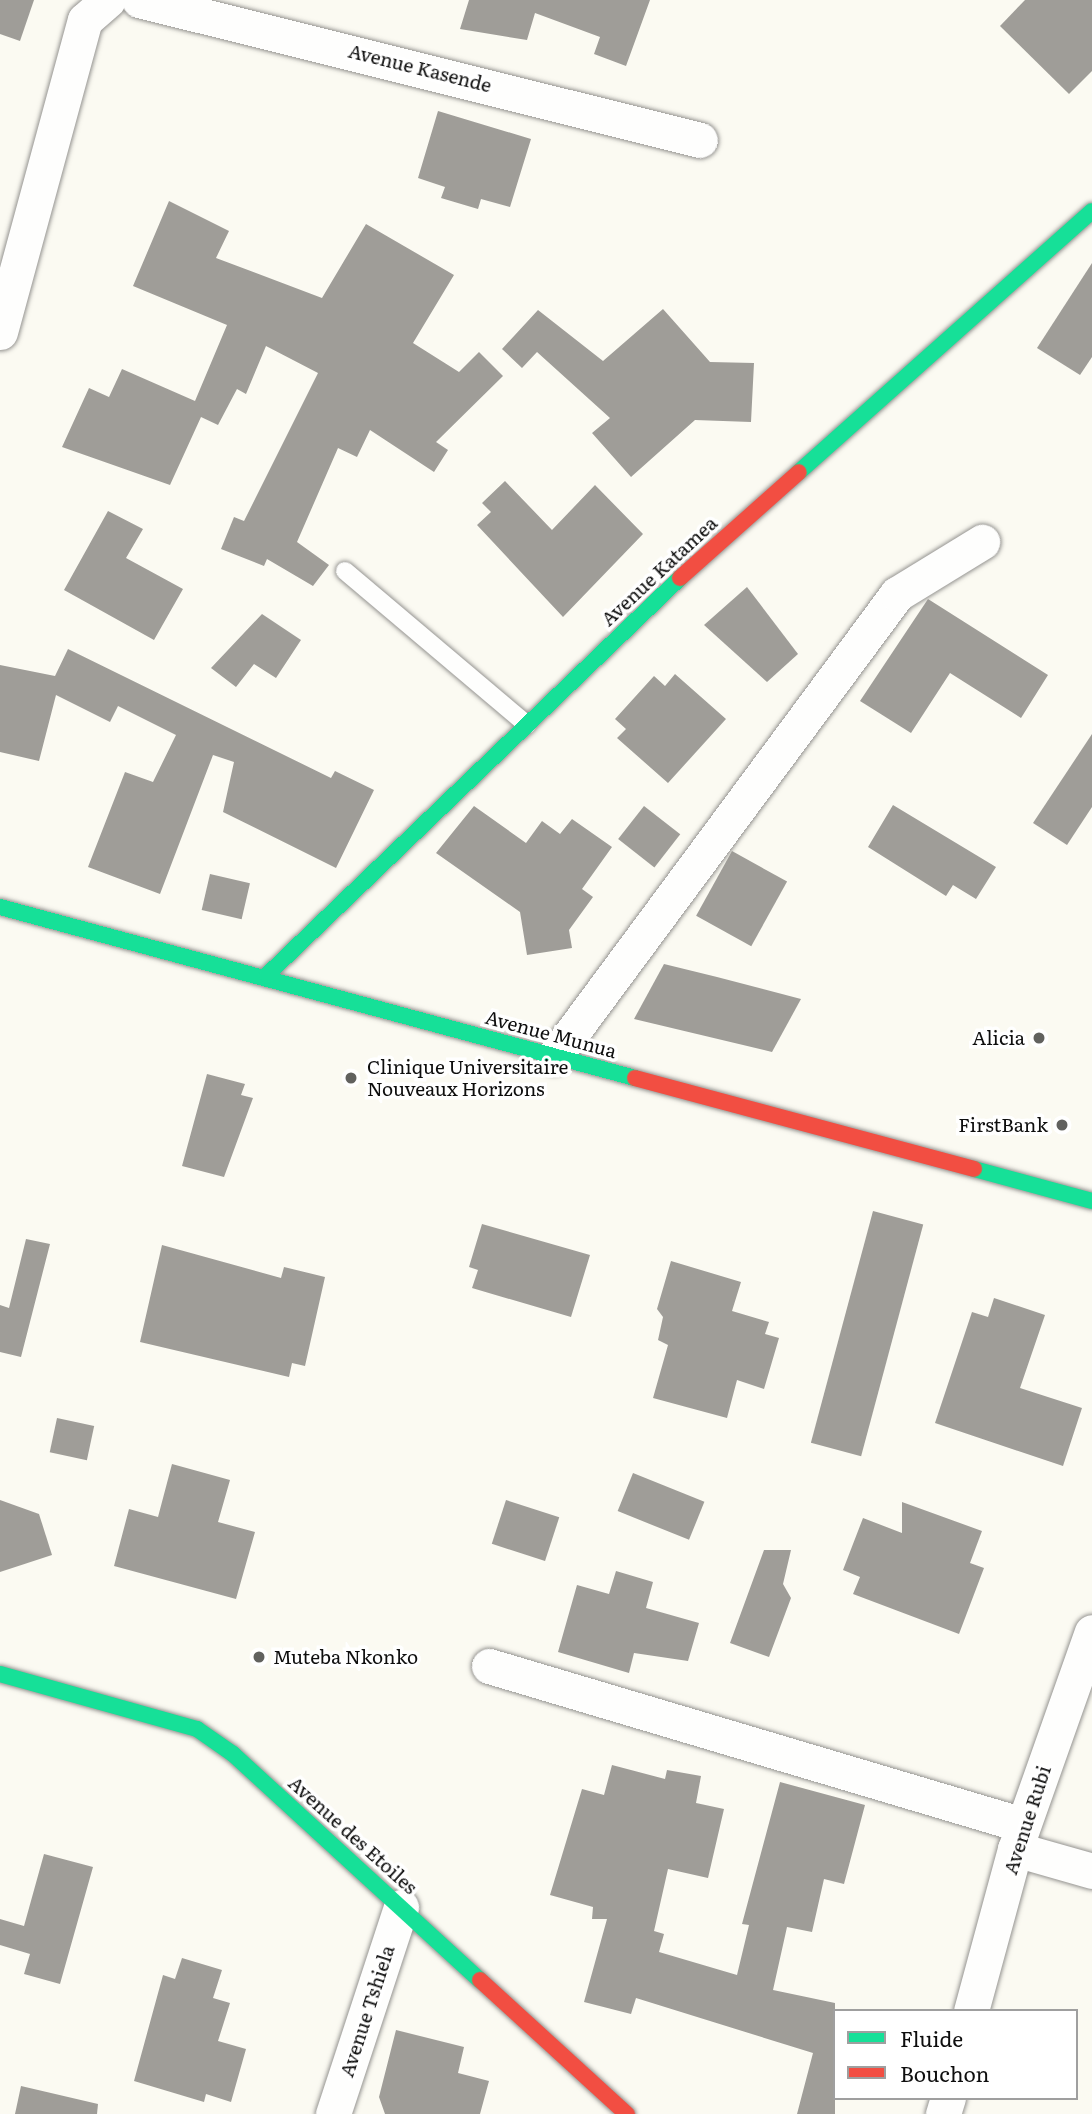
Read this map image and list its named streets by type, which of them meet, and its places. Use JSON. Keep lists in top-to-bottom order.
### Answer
{
  "streets": {
    "street": [
      "Avenue Kasende",
      "Avenue Katamea",
      "Avenue Munua",
      "Avenue Rubi",
      "Avenue des Etoiles",
      "Avenue Tshiela"
    ]
  },
  "crossings": [
    ["Avenue Katamea", "Avenue Munua"],
    ["Avenue des Etoiles", "Avenue Tshiela"]
  ],
  "places": [
    "Alicia",
    "Clinique Universitaire Nouveaux Horizons",
    "FirstBank",
    "Muteba Nkonko"
  ],
  "legend": ["Fluide", "Bouchon"]
}
